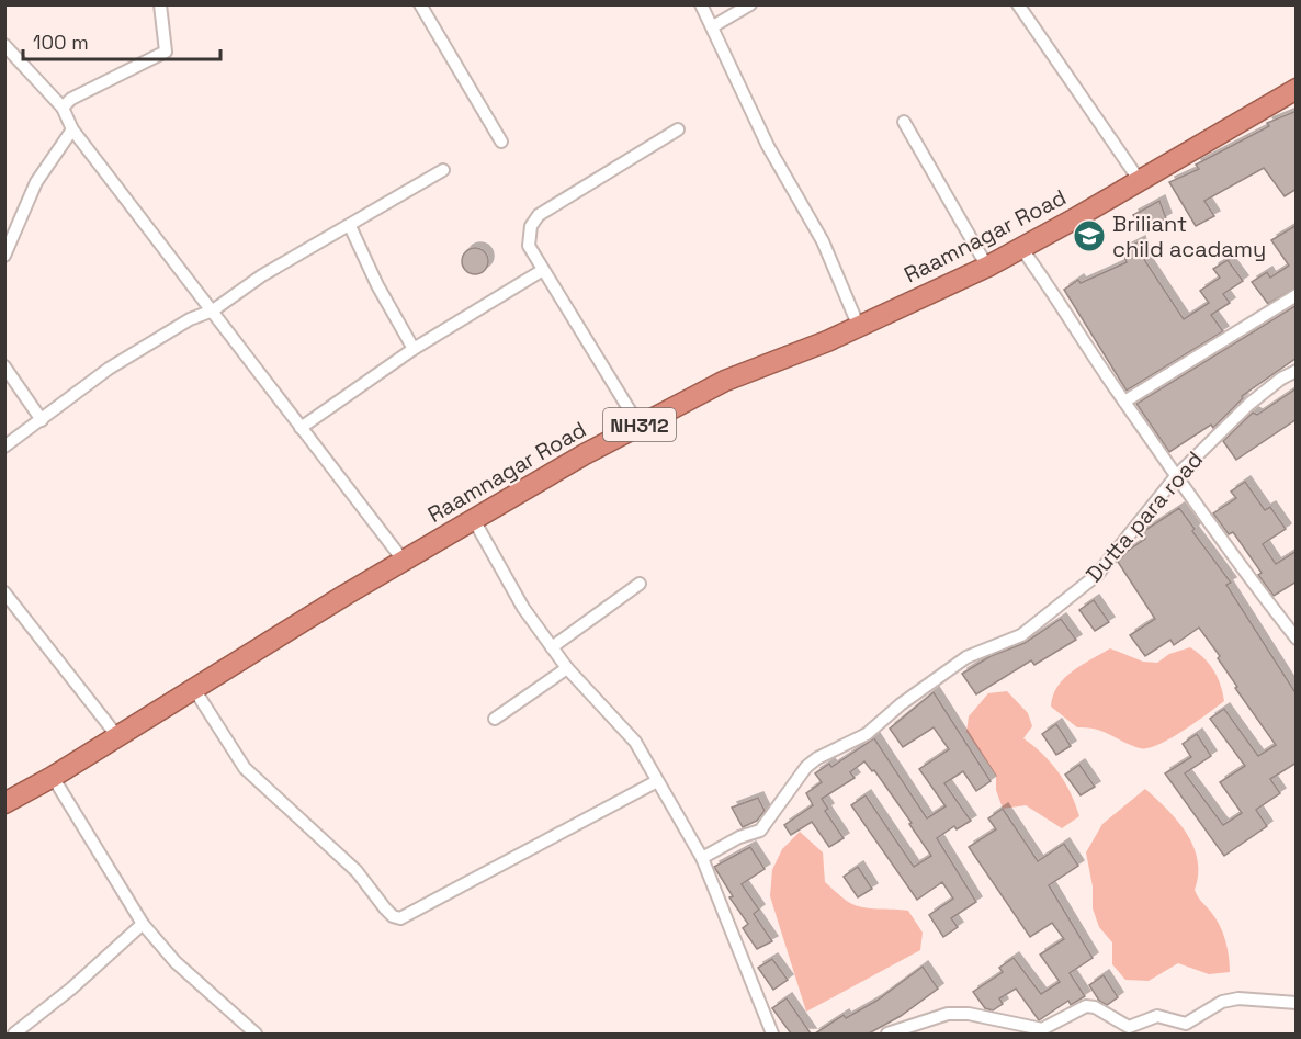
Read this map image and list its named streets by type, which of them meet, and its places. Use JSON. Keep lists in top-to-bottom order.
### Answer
{
  "streets": {
    "highway": ["Raamnagar Road", "NH312"],
    "street": ["Dutta para road"]
  },
  "places": {
    "school or university": ["Briliant child acadamy"]
  },
  "scale_bar": "100 m"
}
